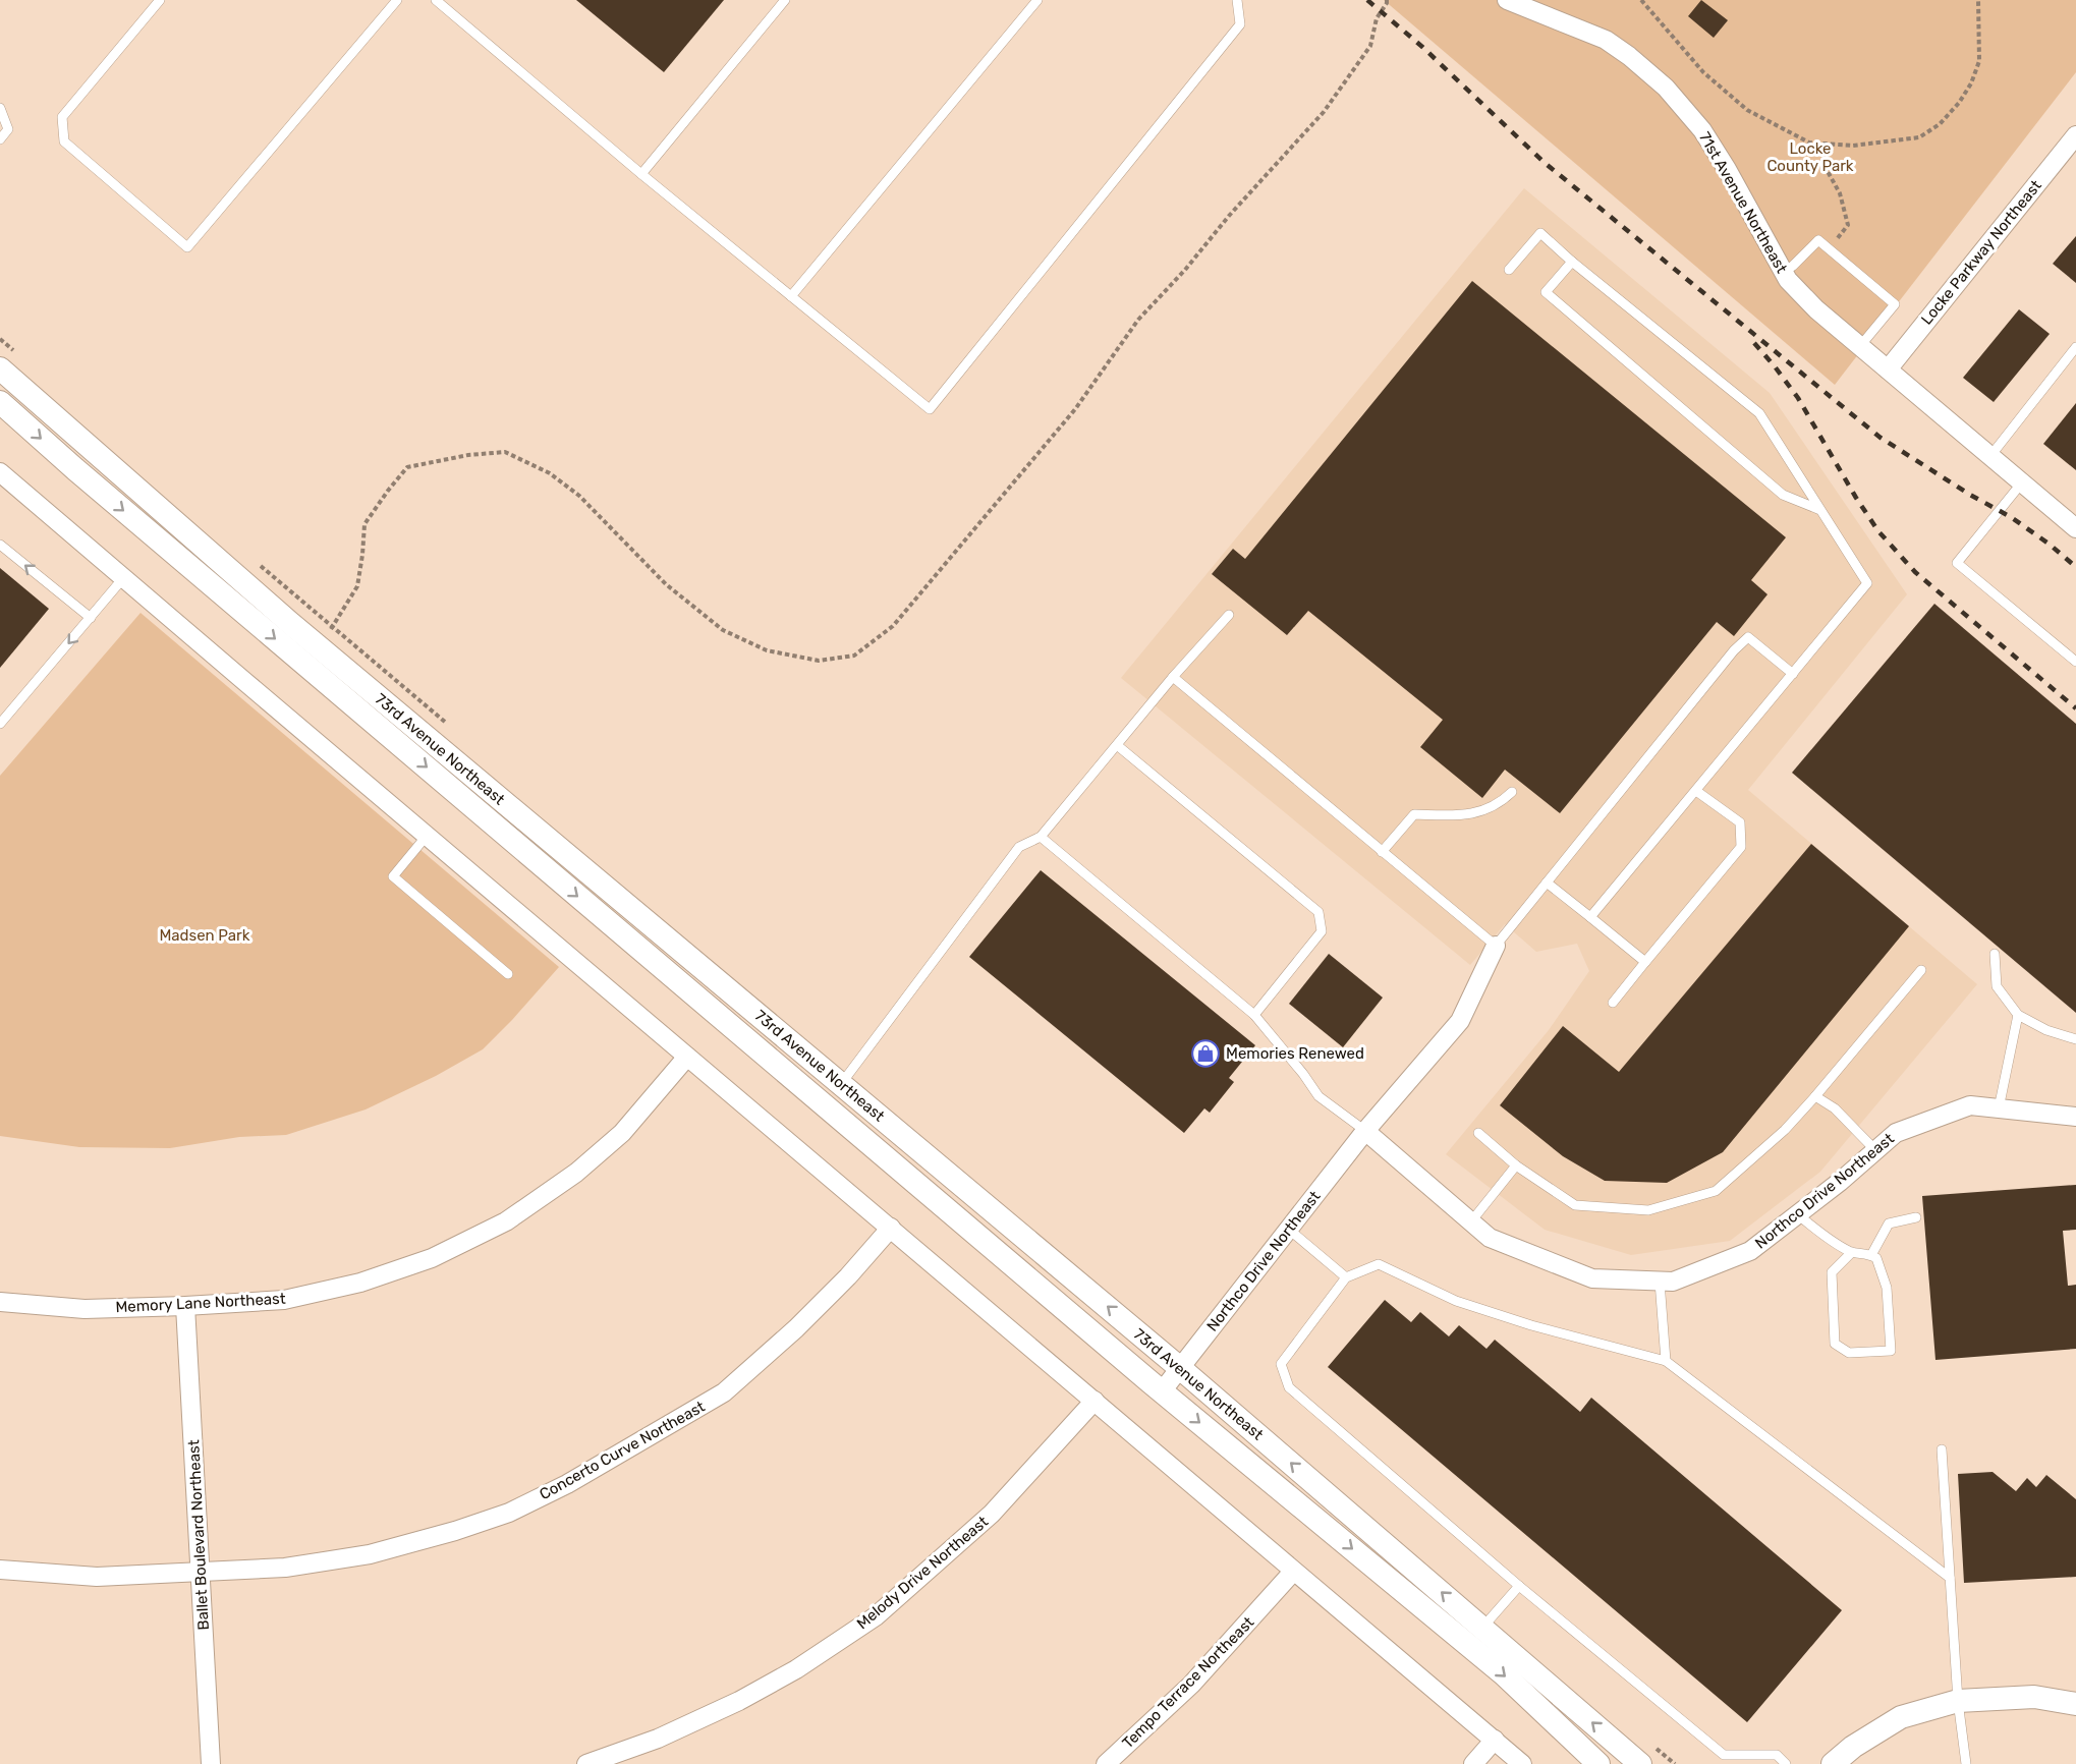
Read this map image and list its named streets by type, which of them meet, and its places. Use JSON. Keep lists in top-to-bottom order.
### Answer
{
  "streets": {
    "street": [
      "71st Avenue Northeast",
      "Locke Parkway Northeast",
      "73rd Avenue Northeast",
      "Northco Drive Northeast",
      "Memory Lane Northeast",
      "Concerto Curve Northeast",
      "Ballet Boulevard Northeast",
      "Melody Drive Northeast",
      "Tempo Terrace Northeast"
    ]
  },
  "crossings": [
    ["71st Avenue Northeast", "Locke Parkway Northeast"],
    ["73rd Avenue Northeast", "Northco Drive Northeast"],
    ["Memory Lane Northeast", "Ballet Boulevard Northeast"],
    ["Concerto Curve Northeast", "Ballet Boulevard Northeast"]
  ],
  "parks": ["Locke County Park", "Madsen Park"],
  "places": {
    "shop": ["Memories Renewed"]
  }
}
